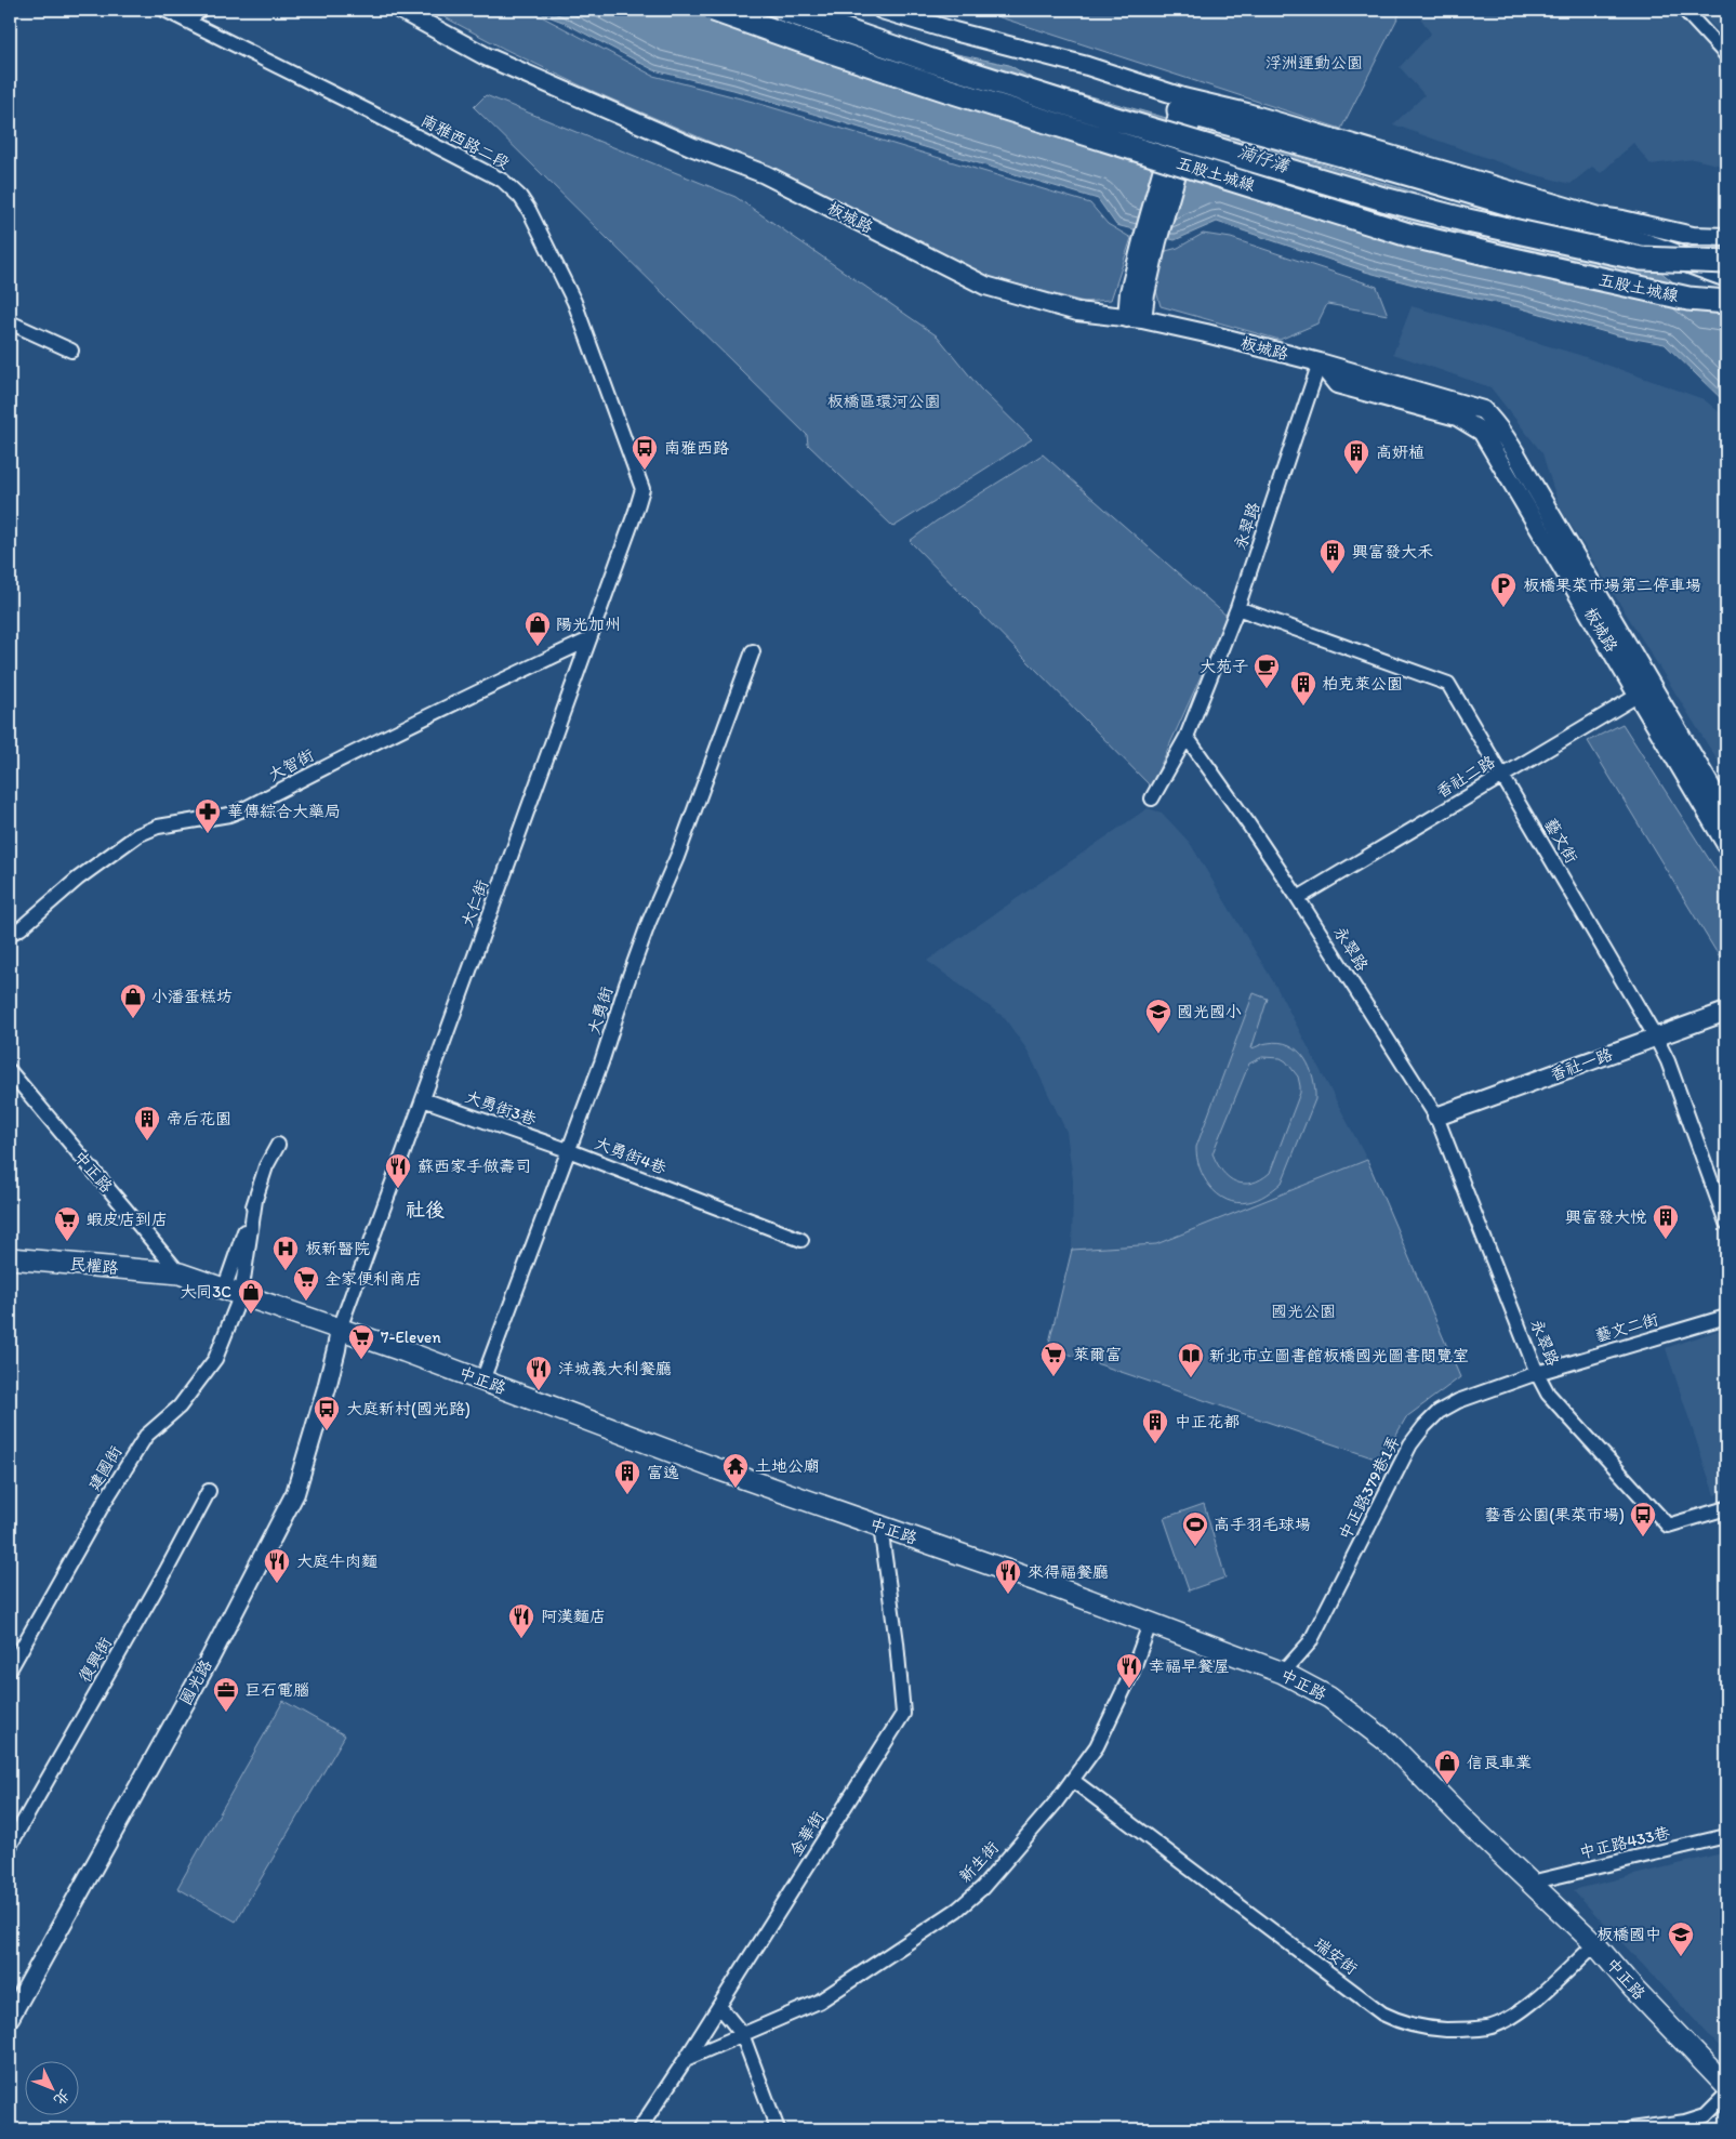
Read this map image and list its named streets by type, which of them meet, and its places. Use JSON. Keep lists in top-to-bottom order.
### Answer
{
  "streets": {
    "highway": ["五股土城線"],
    "main road": ["中正路", "民權路"],
    "street": [
      "南雅西路二段",
      "板城路",
      "永翠路",
      "大智街",
      "香社二路",
      "藝文街",
      "大仁街",
      "大勇街",
      "香社一路",
      "大勇街3巷",
      "大勇街4巷",
      "藝文二街",
      "建國街",
      "中正路379巷1弄",
      "復興街",
      "國光路",
      "金華街",
      "中正路433巷",
      "新生街",
      "瑞安街"
    ]
  },
  "crossings": [
    ["南雅西路二段", "大仁街"],
    ["板城路", "永翠路"],
    ["板城路", "香社二路"],
    ["永翠路", "香社二路"],
    ["永翠路", "藝文街"],
    ["永翠路", "香社一路"],
    ["永翠路", "藝文二街"],
    ["永翠路", "中正路379巷1弄"],
    ["大智街", "大仁街"],
    ["香社二路", "藝文街"],
    ["藝文街", "香社一路"],
    ["大仁街", "大勇街3巷"],
    ["大仁街", "中正路"],
    ["大仁街", "國光路"],
    ["大勇街", "大勇街3巷"],
    ["大勇街", "大勇街4巷"],
    ["大勇街", "中正路"],
    ["大勇街3巷", "大勇街4巷"],
    ["中正路", "民權路"],
    ["中正路", "建國街"],
    ["中正路", "中正路379巷1弄"],
    ["中正路", "國光路"],
    ["中正路", "金華街"],
    ["中正路", "中正路433巷"],
    ["中正路", "新生街"],
    ["中正路", "瑞安街"],
    ["藝文二街", "中正路379巷1弄"],
    ["金華街", "新生街"],
    ["新生街", "瑞安街"]
  ],
  "districts": ["社後"],
  "water": ["湳仔溝"],
  "parks": ["浮洲運動公園", "板橋區環河公園", "國光公園"],
  "places": {
    "bus stop": ["南雅西路", "大庭新村(國光路)", "藝香公園(果菜市場)"],
    "building": [
      "高妍植",
      "興富發大禾",
      "柏克萊公園",
      "帝后花園",
      "興富發大悦",
      "中正花都",
      "富逸"
    ],
    "parking": ["板橋果菜市場第二停車場"],
    "shop": [
      "陽光加州",
      "小潘蛋糕坊",
      "大同3C",
      "信良車業"
    ],
    "cafe": ["大苑子"],
    "pharmacy": ["華傳綜合大藥局"],
    "school or university": ["國光國小", "板橋國中"],
    "restaurant": [
      "蘇西家手做壽司",
      "洋城義大利餐廳",
      "大庭牛肉麵",
      "來得福餐廳",
      "阿漢麵店",
      "幸福早餐屋"
    ],
    "supermarket": [
      "蝦皮店到店",
      "全家便利商店",
      "7-Eleven",
      "萊爾富"
    ],
    "hospital": ["板新醫院"],
    "library": ["新北市立圖書館板橋國光圖書閱覽室"],
    "temple": ["土地公廟"],
    "sports": ["高手羽毛球場"],
    "office": ["巨石電腦"]
  },
  "north": "bottom right"
}
